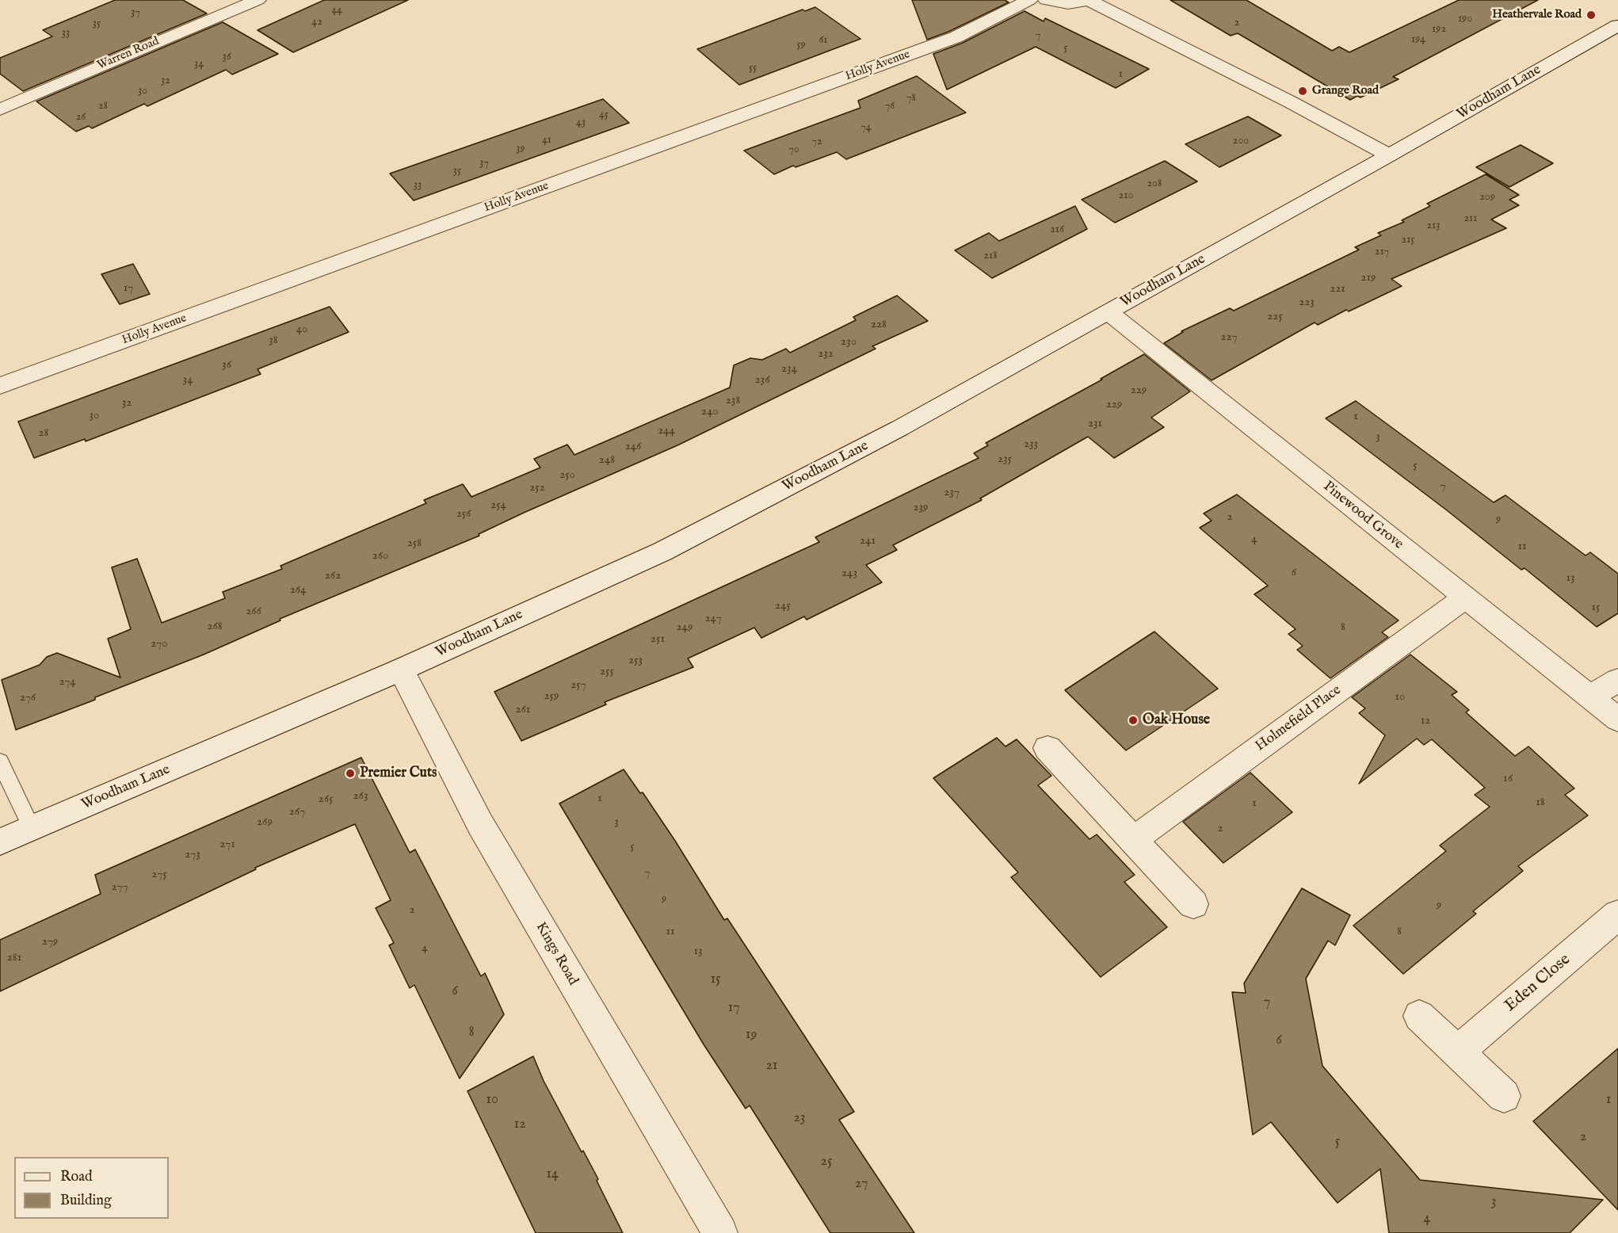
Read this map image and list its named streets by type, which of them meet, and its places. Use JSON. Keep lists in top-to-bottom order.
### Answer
{
  "streets": {
    "street": [
      "Warren Road",
      "Holly Avenue",
      "Woodham Lane",
      "Pinewood Grove",
      "Holmefield Place",
      "Kings Road",
      "Eden Close"
    ]
  },
  "crossings": [
    ["Woodham Lane", "Pinewood Grove"],
    ["Woodham Lane", "Kings Road"],
    ["Pinewood Grove", "Holmefield Place"]
  ],
  "places": [
    "Heathervale Road",
    "Grange Road",
    "Oak House",
    "Premier Cuts"
  ],
  "house_numbers": [
    "44",
    "37",
    "190",
    "42",
    "2",
    "35",
    "192",
    "33",
    "7",
    "194",
    "61",
    "59",
    "5",
    "36",
    "34",
    "55",
    "1",
    "32",
    "30",
    "78",
    "28",
    "76",
    "45",
    "26",
    "43",
    "74",
    "41",
    "200",
    "72",
    "39",
    "70",
    "37",
    "35",
    "208",
    "33",
    "210",
    "209",
    "211",
    "213",
    "216",
    "215",
    "217",
    "218",
    "219",
    "17",
    "221",
    "223",
    "225",
    "228",
    "40",
    "227",
    "38",
    "230",
    "232",
    "36",
    "234",
    "34",
    "236",
    "229",
    "238",
    "32",
    "229",
    "240",
    "30",
    "1",
    "231",
    "244",
    "28",
    "3",
    "233",
    "246",
    "235",
    "248",
    "5",
    "250",
    "7",
    "252",
    "237",
    "254",
    "239",
    "256",
    "2",
    "9",
    "4",
    "241",
    "258",
    "11",
    "260",
    "6",
    "243",
    "262",
    "13",
    "264",
    "245",
    "15",
    "266",
    "247",
    "268",
    "249",
    "8",
    "251",
    "270",
    "253",
    "255",
    "274",
    "257",
    "259",
    "10",
    "276",
    "261",
    "12",
    "16",
    "263",
    "1",
    "265",
    "18",
    "1",
    "267",
    "269",
    "3",
    "2",
    "271",
    "5",
    "273",
    "7",
    "275",
    "277",
    "9",
    "9",
    "2",
    "11",
    "8",
    "279",
    "4",
    "13",
    "281",
    "15",
    "6",
    "7",
    "17",
    "8",
    "19",
    "6",
    "21",
    "10",
    "1",
    "23",
    "12",
    "2",
    "5",
    "25",
    "14",
    "27",
    "3",
    "4"
  ],
  "legend": ["Road", "Building"]
}
